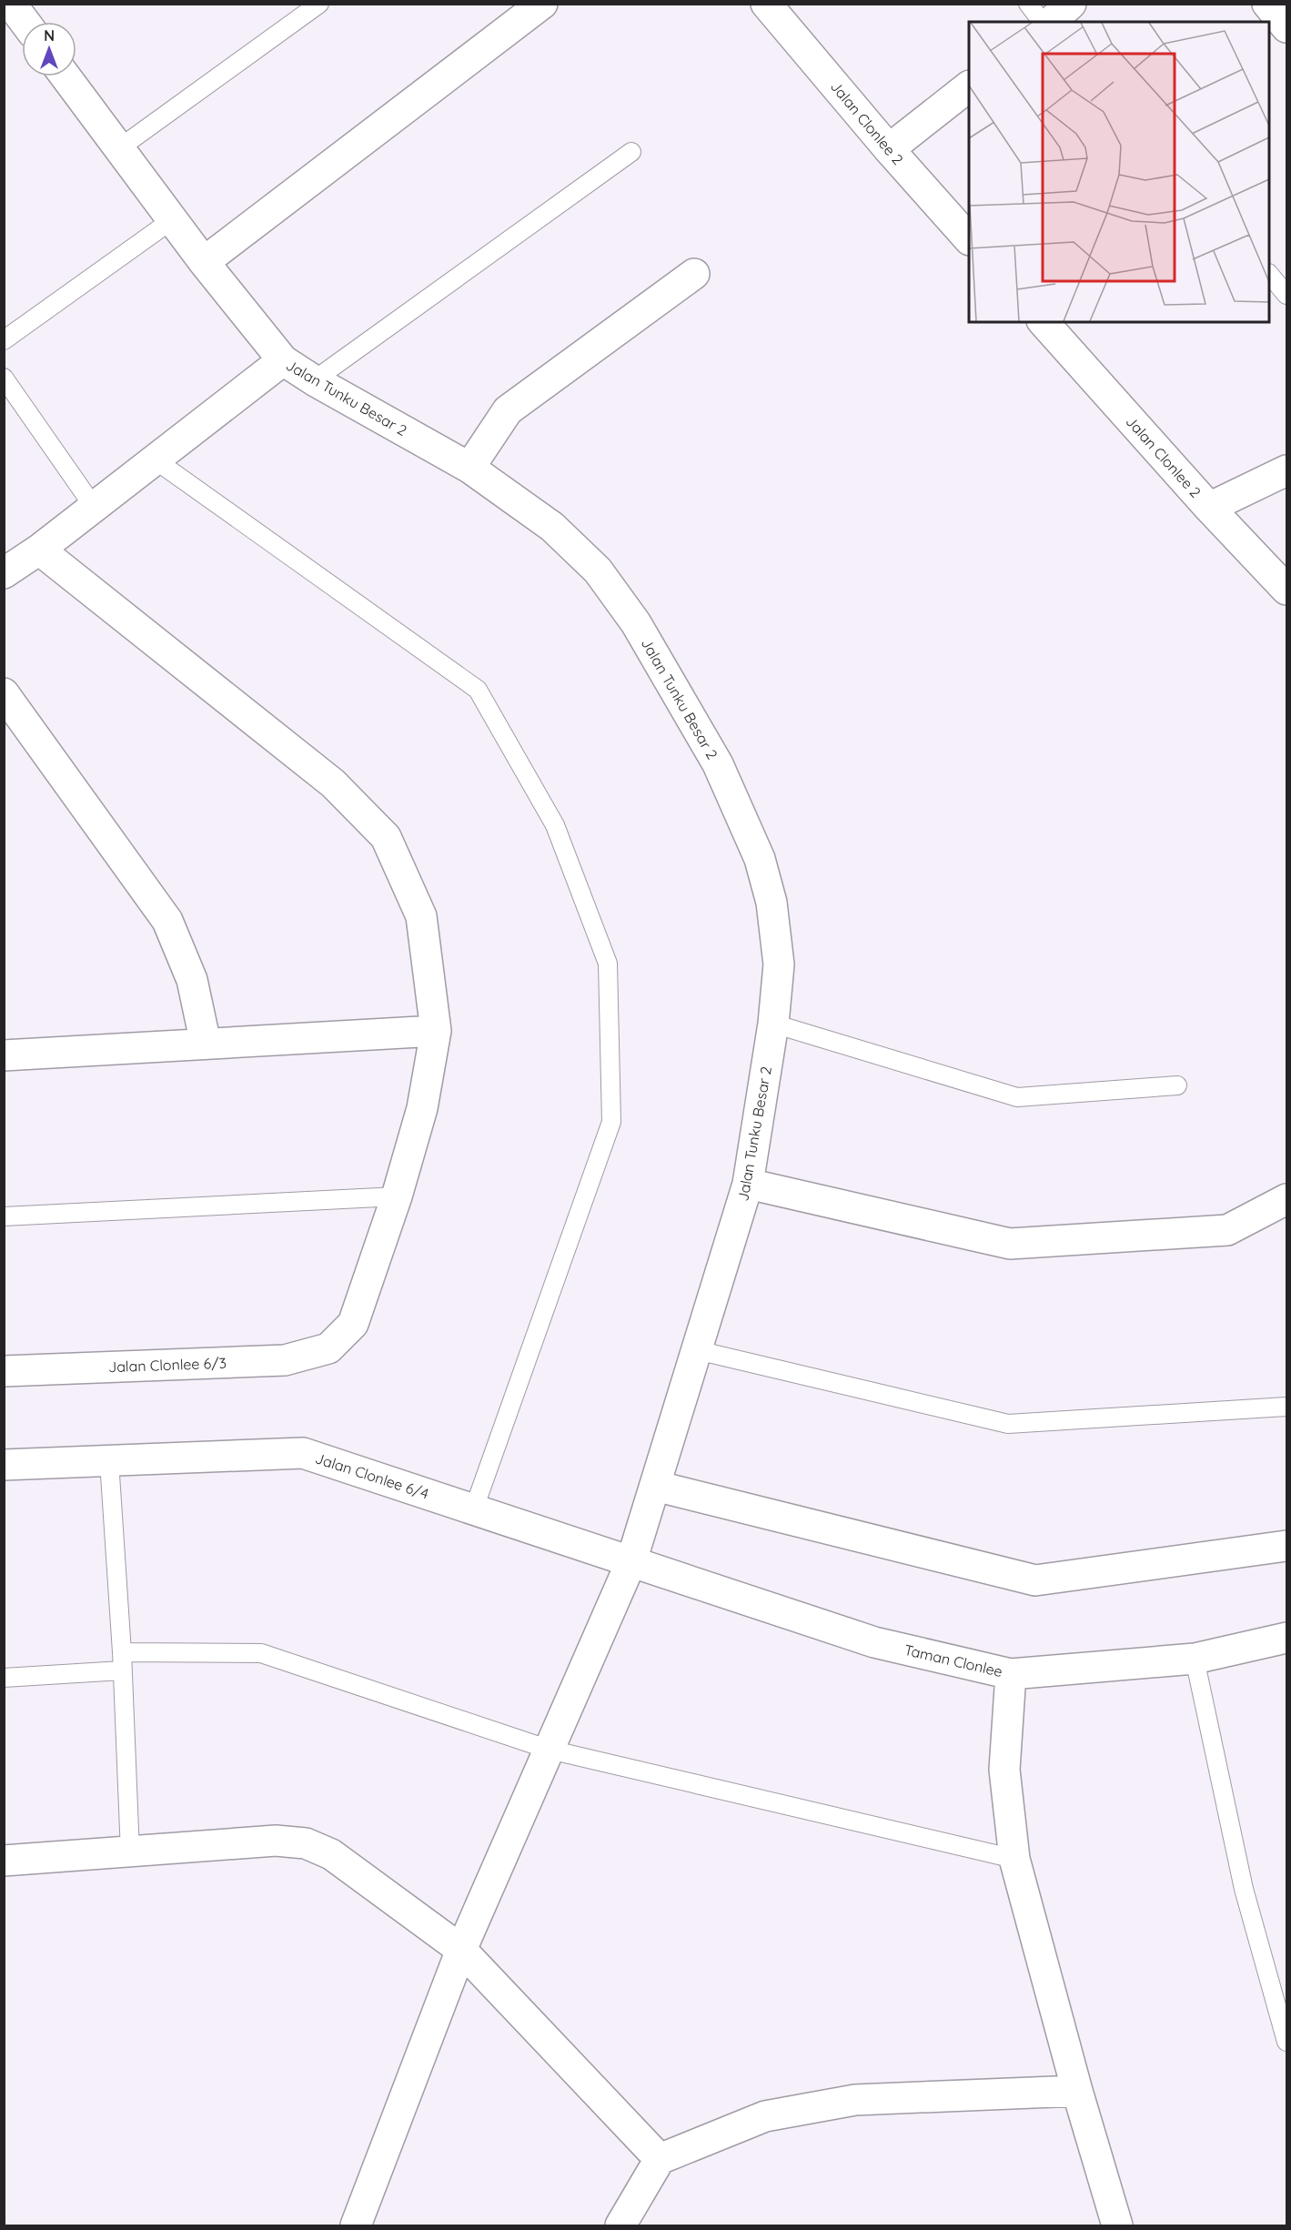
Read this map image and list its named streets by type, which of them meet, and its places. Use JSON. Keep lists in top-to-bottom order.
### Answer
{
  "streets": {
    "street": [
      "Jalan Clonlee 2",
      "Jalan Tunku Besar 2",
      "Jalan Clonlee 6/3",
      "Jalan Clonlee 6/4",
      "Taman Clonlee"
    ]
  },
  "crossings": [
    ["Jalan Tunku Besar 2", "Jalan Clonlee 6/4"],
    ["Jalan Tunku Besar 2", "Taman Clonlee"],
    ["Jalan Clonlee 6/4", "Taman Clonlee"]
  ],
  "north": "top"
}
